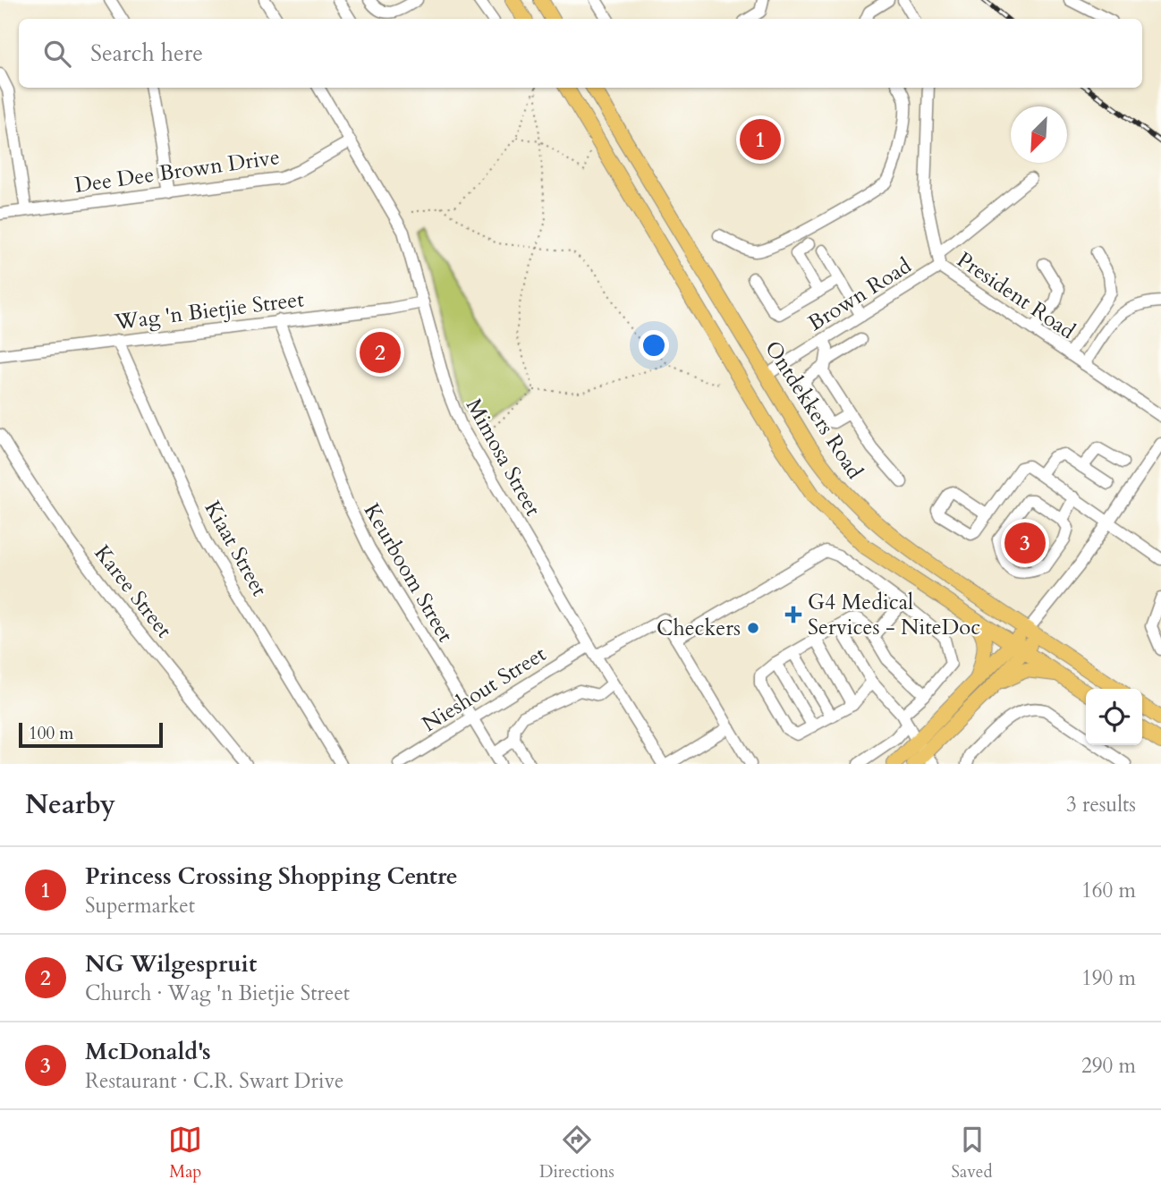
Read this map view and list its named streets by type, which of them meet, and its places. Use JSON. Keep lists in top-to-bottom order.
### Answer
{
  "streets": {
    "main road": ["Ontdekkers Road"],
    "street": [
      "Dee Dee Brown Drive",
      "Brown Road",
      "President Road",
      "Wag 'n Bietjie Street",
      "Mimosa Street",
      "Kiaat Street",
      "Keurboom Street",
      "Karee Street",
      "Nieshout Street"
    ]
  },
  "crossings": [
    ["Dee Dee Brown Drive", "Mimosa Street"],
    ["Brown Road", "President Road"],
    ["Brown Road", "Ontdekkers Road"],
    ["Wag 'n Bietjie Street", "Mimosa Street"],
    ["Wag 'n Bietjie Street", "Kiaat Street"],
    ["Wag 'n Bietjie Street", "Keurboom Street"],
    ["Mimosa Street", "Nieshout Street"],
    ["Keurboom Street", "Nieshout Street"]
  ],
  "places": {
    "health": ["G4 Medical Services - NiteDoc"],
    "other": ["Checkers"]
  },
  "scale_bar": "100 m",
  "north": "bottom left",
  "page": {
    "search": "Search here",
    "pins": ["1", "2", "3"],
    "scale": "100 m",
    "heading": ["Nearby", "3 results"],
    "list": [
      {
        "mark": "1",
        "name": "Princess Crossing Shopping Centre",
        "note": "Supermarket",
        "value": "160 m"
      },
      {
        "mark": "2",
        "name": "NG Wilgespruit",
        "note": "Church · Wag 'n Bietjie Street",
        "value": "190 m"
      },
      {
        "mark": "3",
        "name": "McDonald's",
        "note": "Restaurant · C.R. Swart Drive",
        "value": "290 m"
      }
    ],
    "nav": ["Map", "Directions", "Saved"]
  }
}
